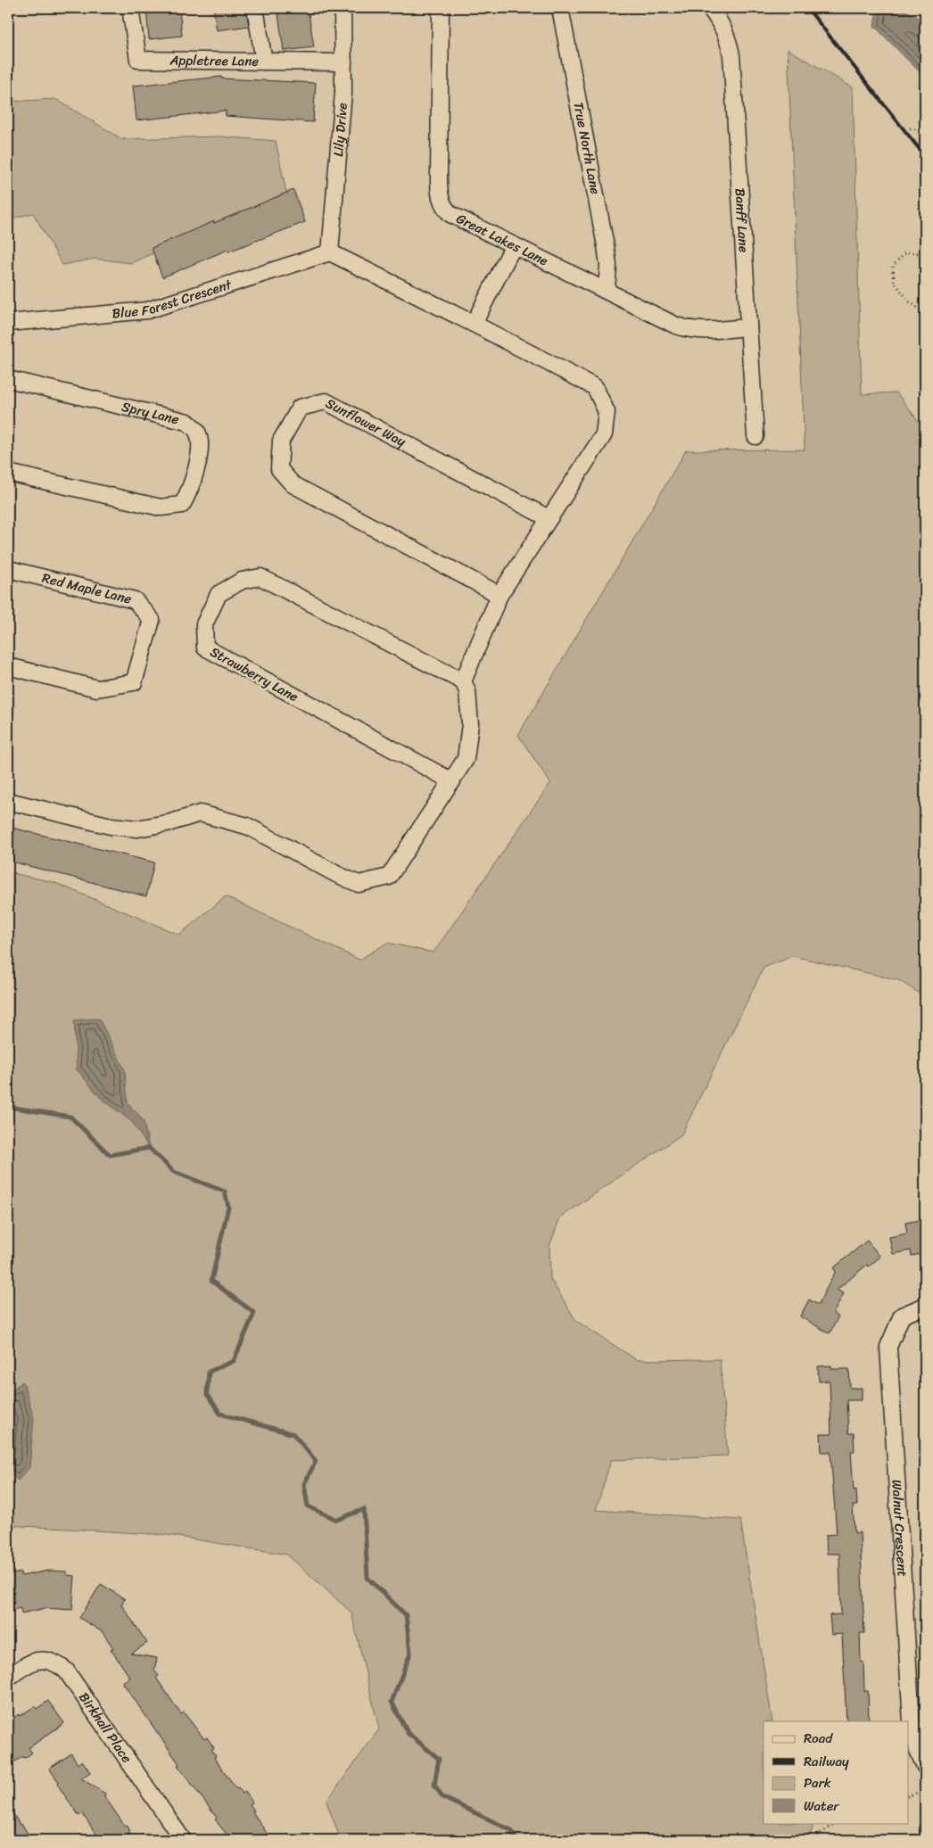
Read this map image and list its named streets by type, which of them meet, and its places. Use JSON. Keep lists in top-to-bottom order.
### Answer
{
  "streets": {
    "street": [
      "Appletree Lane",
      "Lily Drive",
      "True North Lane",
      "Banff Lane",
      "Great Lakes Lane",
      "Blue Forest Crescent",
      "Spry Lane",
      "Sunflower Way",
      "Red Maple Lane",
      "Strawberry Lane",
      "Walnut Crescent",
      "Birkhall Place"
    ]
  },
  "crossings": [
    ["Appletree Lane", "Lily Drive"],
    ["Lily Drive", "Blue Forest Crescent"],
    ["True North Lane", "Great Lakes Lane"],
    ["Banff Lane", "Great Lakes Lane"]
  ],
  "legend": [
    "Road",
    "Railway",
    "Park",
    "Water"
  ]
}
